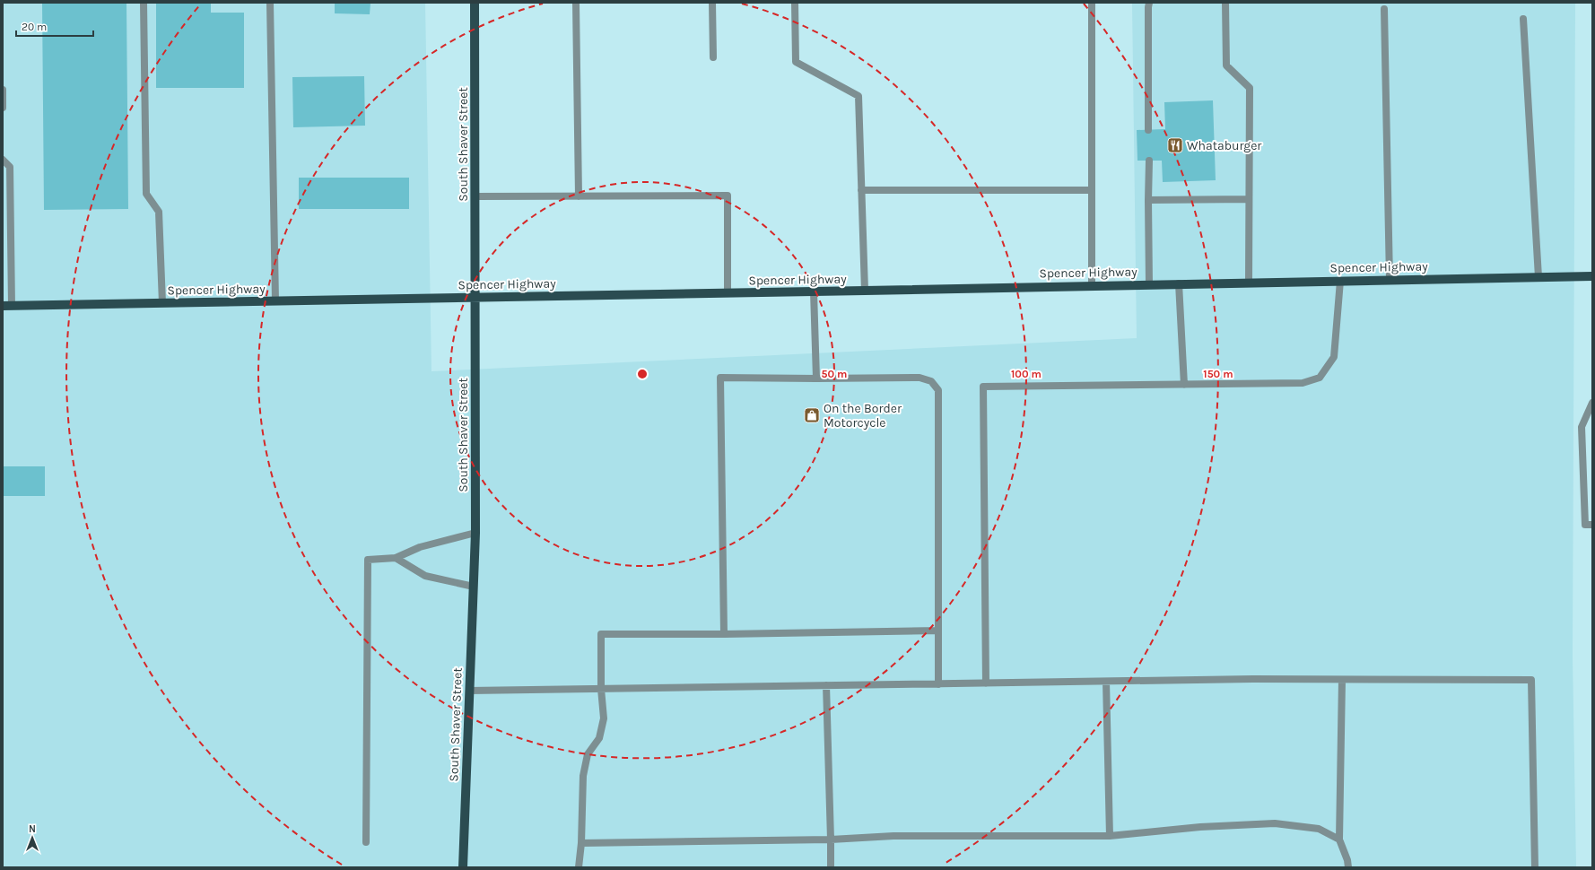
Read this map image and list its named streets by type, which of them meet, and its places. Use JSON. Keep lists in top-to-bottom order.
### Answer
{
  "streets": {
    "main road": ["South Shaver Street", "Spencer Highway"]
  },
  "crossings": [
    ["South Shaver Street", "Spencer Highway"]
  ],
  "places": {
    "restaurant": ["Whataburger"],
    "shop": ["On the Border Motorcycle"]
  },
  "scale_bar": "20 m",
  "north": "top",
  "rings": ["50 m", "100 m", "150 m"]
}
